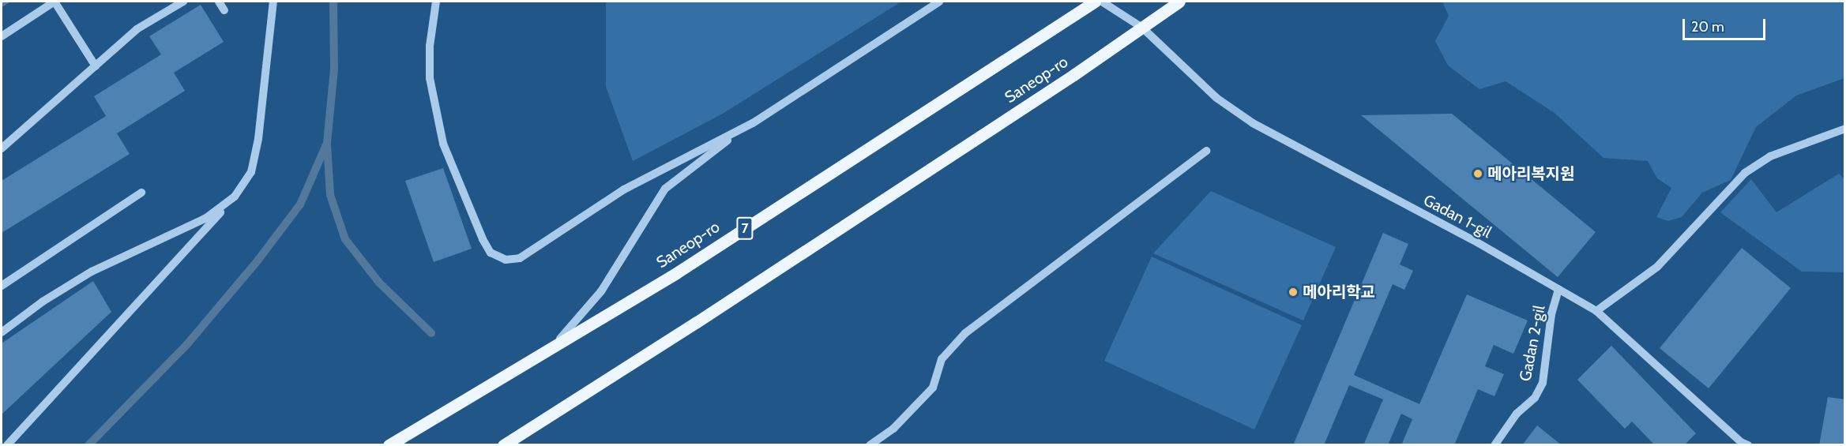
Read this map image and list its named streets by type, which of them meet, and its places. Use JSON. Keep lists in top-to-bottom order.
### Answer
{
  "streets": {
    "main road": ["Saneop-ro", "7"],
    "street": ["Gadan 1-gil", "Gadan 2-gil"]
  },
  "crossings": [
    ["Saneop-ro", "Gadan 1-gil"],
    ["Gadan 1-gil", "Gadan 2-gil"]
  ],
  "places": ["메아리복지원", "메아리학교"],
  "scale_bar": "20 m"
}
